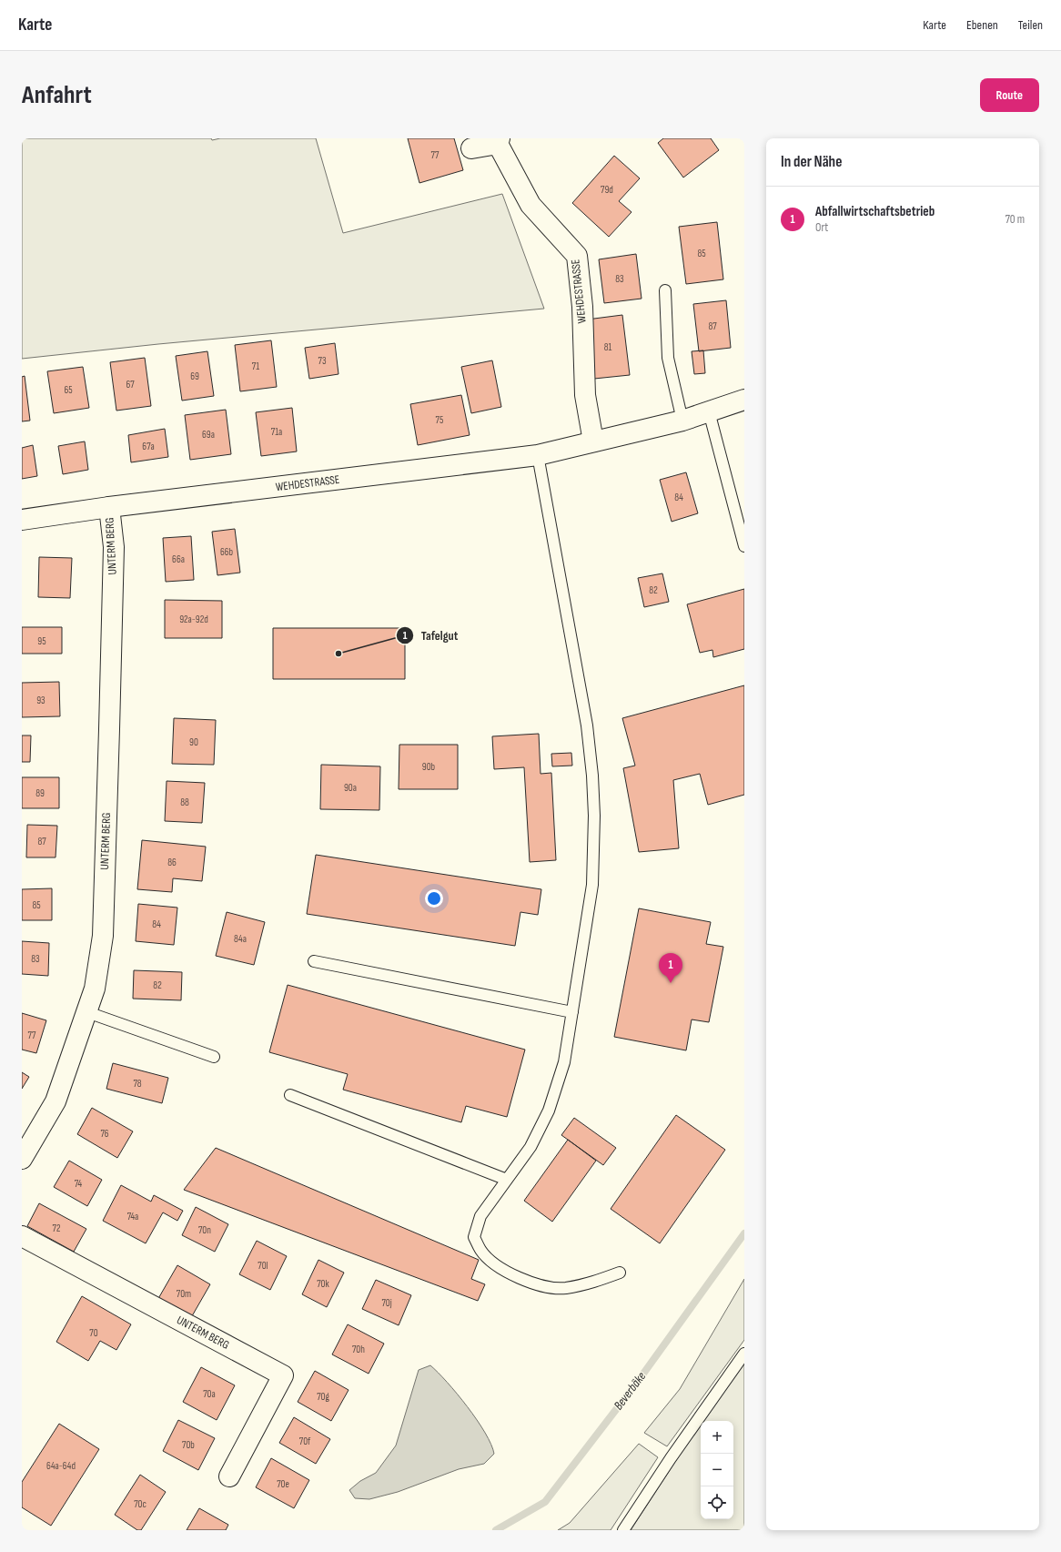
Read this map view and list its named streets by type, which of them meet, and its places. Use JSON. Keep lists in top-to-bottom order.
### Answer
{
  "streets": {
    "street": ["WEHDESTRASSE", "UNTERM BERG"]
  },
  "crossings": [
    ["WEHDESTRASSE", "UNTERM BERG"]
  ],
  "water": ["Beverbäke"],
  "places": ["Tafelgut"],
  "house_numbers": [
    "77",
    "79d",
    "85",
    "83",
    "87",
    "81",
    "73",
    "71",
    "69",
    "67",
    "65",
    "75",
    "71a",
    "69a",
    "67a",
    "84",
    "66b",
    "66a",
    "82",
    "92a-92d",
    "95",
    "93",
    "90",
    "90b",
    "90a",
    "89",
    "88",
    "87",
    "86",
    "85",
    "84",
    "84a",
    "83",
    "82",
    "77",
    "78",
    "76",
    "74",
    "74a",
    "72",
    "70n",
    "70l",
    "70k",
    "70m",
    "70j",
    "70",
    "70h",
    "70a",
    "70g",
    "70f",
    "70b",
    "64a-64d",
    "70e",
    "70c"
  ],
  "page": {
    "header": "Karte",
    "nav": ["Karte", "Ebenen", "Teilen"],
    "buttons": "Route",
    "title": "Anfahrt",
    "heading": "In der Nähe",
    "list": [
      {
        "mark": "1",
        "name": "Abfallwirtschaftsbetrieb",
        "note": "Ort",
        "value": "70 m"
      }
    ],
    "pins": "1",
    "map_buttons": ["+", "−"]
  }
}
